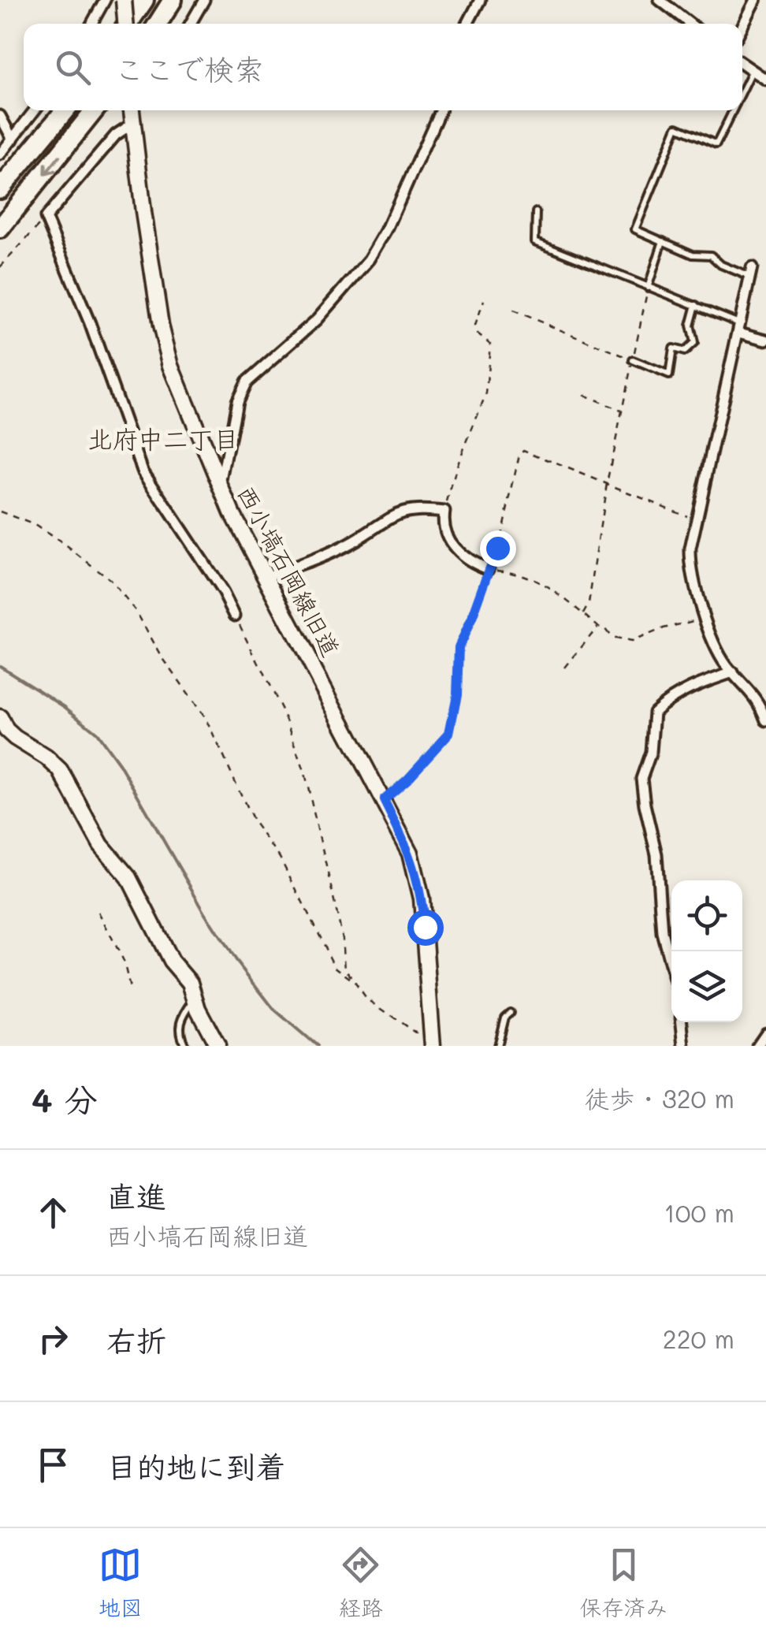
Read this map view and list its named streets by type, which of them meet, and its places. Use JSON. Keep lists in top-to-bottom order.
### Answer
{
  "streets": {
    "street": ["西小塙石岡線旧道"]
  },
  "districts": ["北府中二丁目"],
  "page": {
    "search": "ここで検索",
    "heading": ["4 分", "徒歩 · 320 m"],
    "list": [
      ["直進", "西小塙石岡線旧道", "100 m"],
      ["右折", "220 m"],
      "目的地に到着"
    ],
    "nav": ["地図", "経路", "保存済み"]
  }
}
